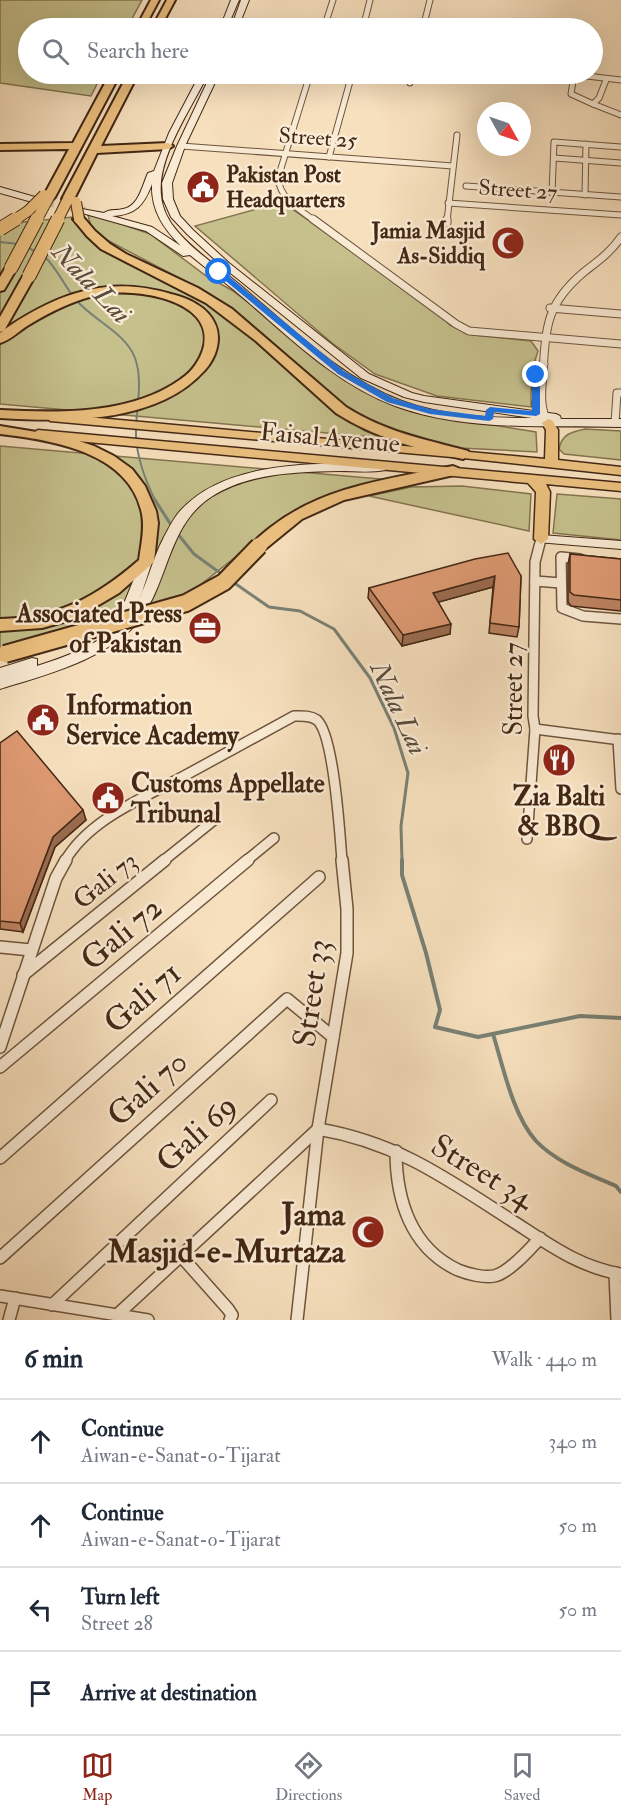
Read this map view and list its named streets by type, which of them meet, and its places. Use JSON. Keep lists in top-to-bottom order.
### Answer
{
  "streets": {
    "main road": ["Faisal Avenue"],
    "street": [
      "Street 25",
      "Street 27",
      "Gali 73",
      "Gali 72",
      "Street 33",
      "Gali 71",
      "Gali 70",
      "Gali 69",
      "Street 34"
    ]
  },
  "crossings": [
    ["Gali 73", "Street 33"],
    ["Street 33", "Gali 70"],
    ["Street 33", "Street 34"]
  ],
  "water": ["Nala Lai"],
  "places": {
    "public building": ["Pakistan Post Headquarters", "Information Service Academy", "Customs Appellate Tribunal"],
    "mosque": ["Jamia Masjid As-Siddiq", "Jama Masjid-e-Murtaza"],
    "office": ["Associated Press of Pakistan"],
    "restaurant": ["Zia Balti & BBQ"]
  },
  "north": "bottom right",
  "page": {
    "search": "Search here",
    "heading": ["6 min", "Walk · 440 m"],
    "list": [
      ["Continue", "Aiwan-e-Sanat-o-Tijarat", "340 m"],
      ["Continue", "Aiwan-e-Sanat-o-Tijarat", "50 m"],
      ["Turn left", "Street 28", "50 m"],
      "Arrive at destination"
    ],
    "nav": ["Map", "Directions", "Saved"]
  }
}
